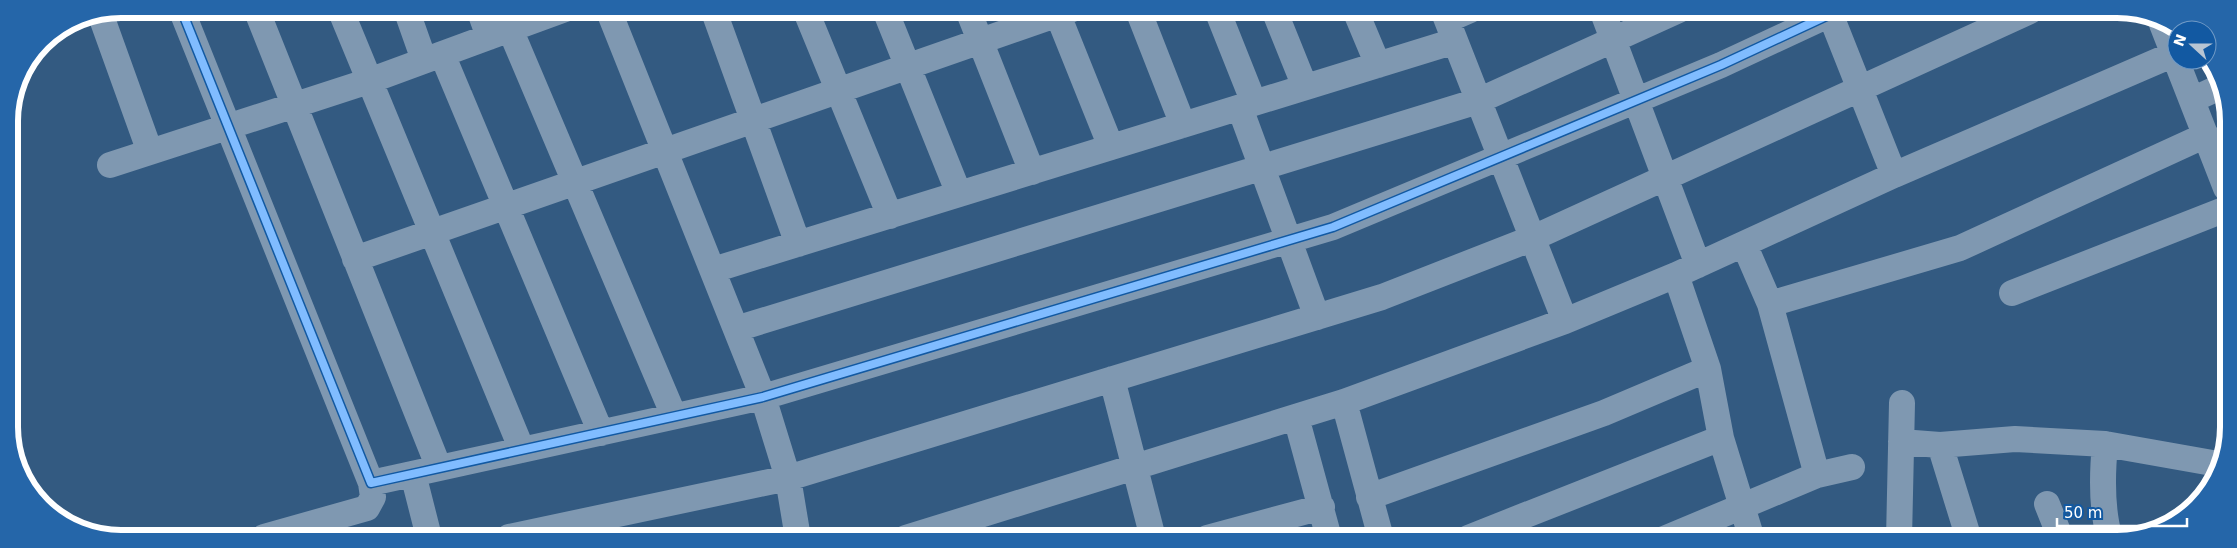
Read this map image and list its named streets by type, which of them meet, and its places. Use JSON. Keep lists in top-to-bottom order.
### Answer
{
  "scale_bar": "50 m",
  "north": "left"
}
